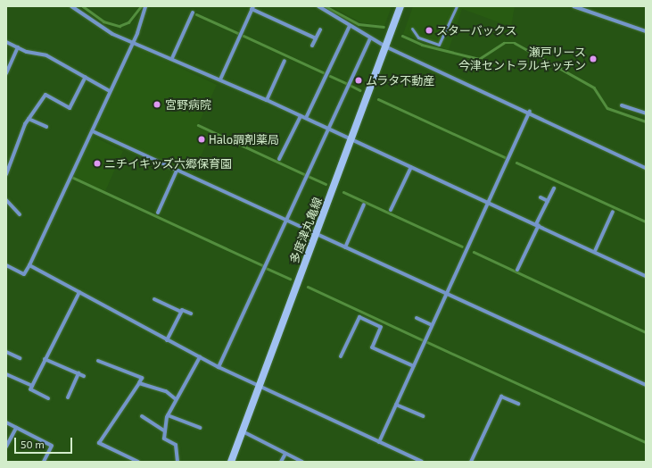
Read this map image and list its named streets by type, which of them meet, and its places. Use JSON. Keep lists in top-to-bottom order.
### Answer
{
  "streets": {
    "main road": ["多度津丸亀線"]
  },
  "places": [
    "スターバックス",
    "瀬戸リース 今津セントラルキッチン",
    "ムラタ不動産",
    "宮野病院",
    "Halo調剤薬局",
    "ニチイキッズ六郷保育園"
  ],
  "scale_bar": "50 m"
}
